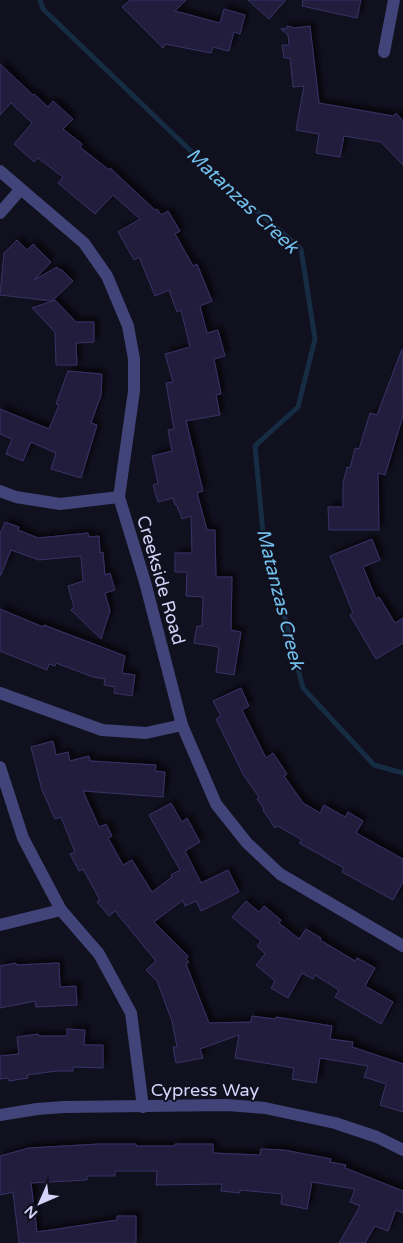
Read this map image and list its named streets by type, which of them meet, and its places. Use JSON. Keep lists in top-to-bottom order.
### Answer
{
  "streets": {
    "street": ["Creekside Road", "Cypress Way"]
  },
  "water": ["Matanzas Creek"],
  "north": "bottom left"
}
